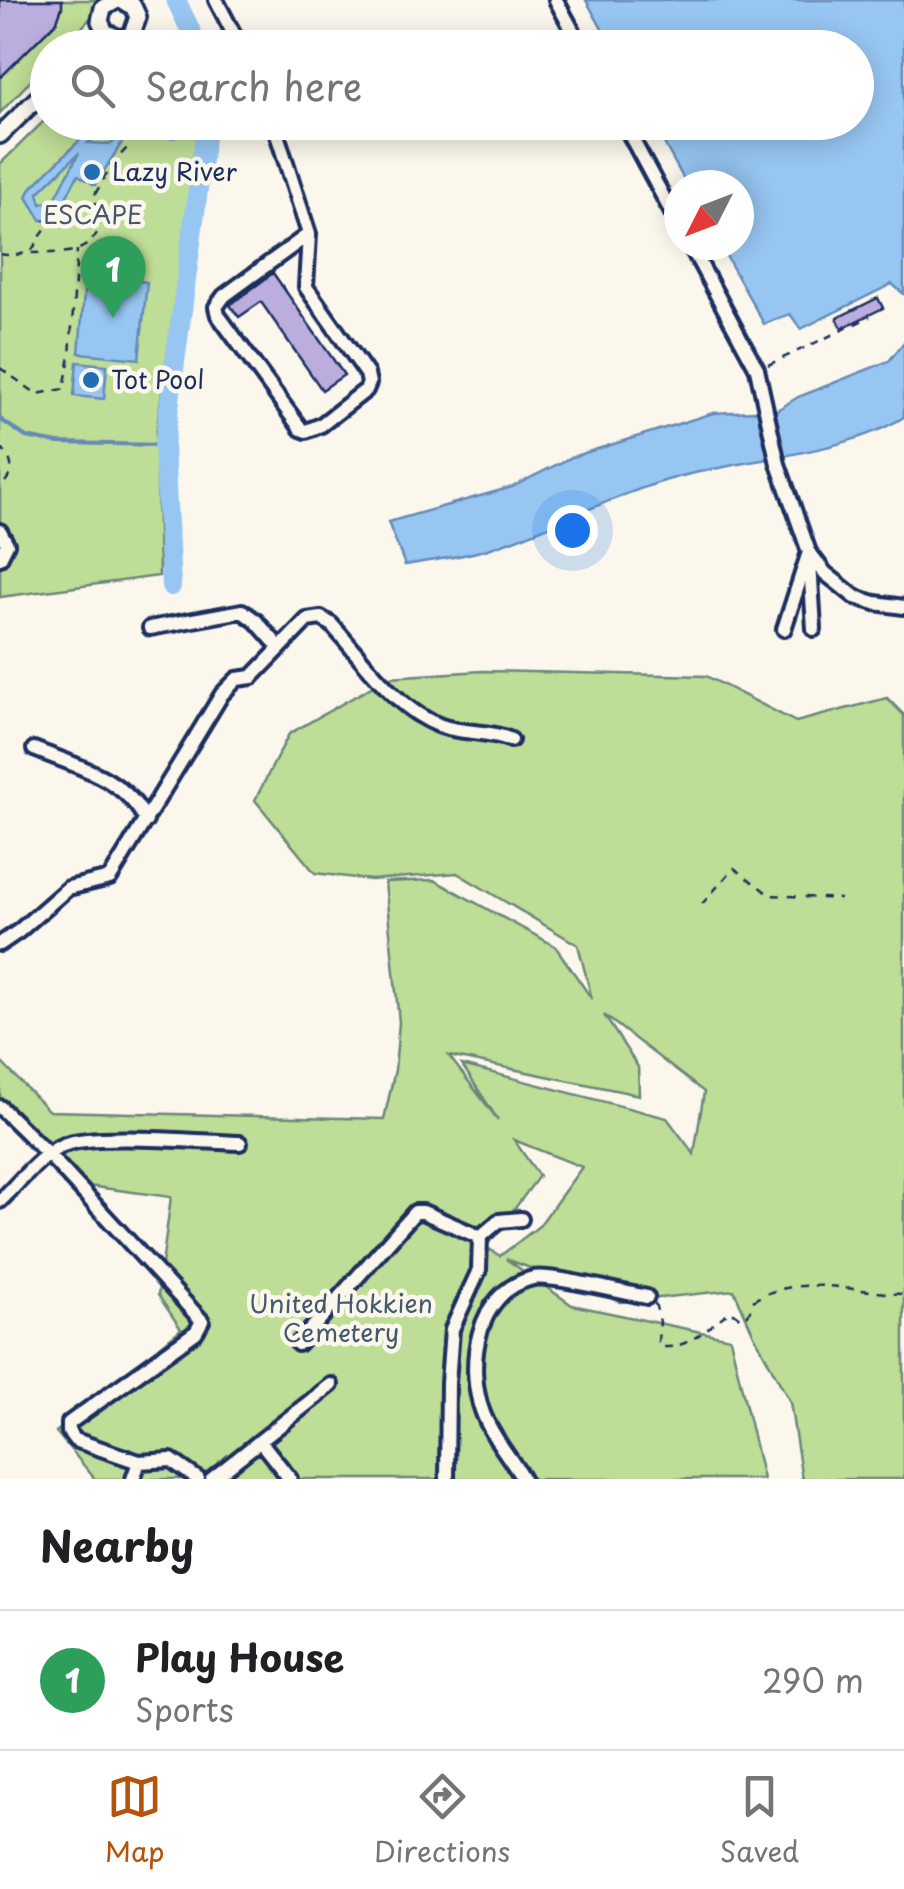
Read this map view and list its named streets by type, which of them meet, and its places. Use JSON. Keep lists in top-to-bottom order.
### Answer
{
  "parks": ["ESCAPE", "United Hokkien Cemetery"],
  "places": ["Lazy River", "Tot Pool"],
  "north": "bottom left",
  "page": {
    "search": "Search here",
    "pins": "1",
    "heading": "Nearby",
    "list": [
      {
        "mark": "1",
        "name": "Play House",
        "note": "Sports",
        "value": "290 m"
      }
    ],
    "nav": ["Map", "Directions", "Saved"]
  }
}
